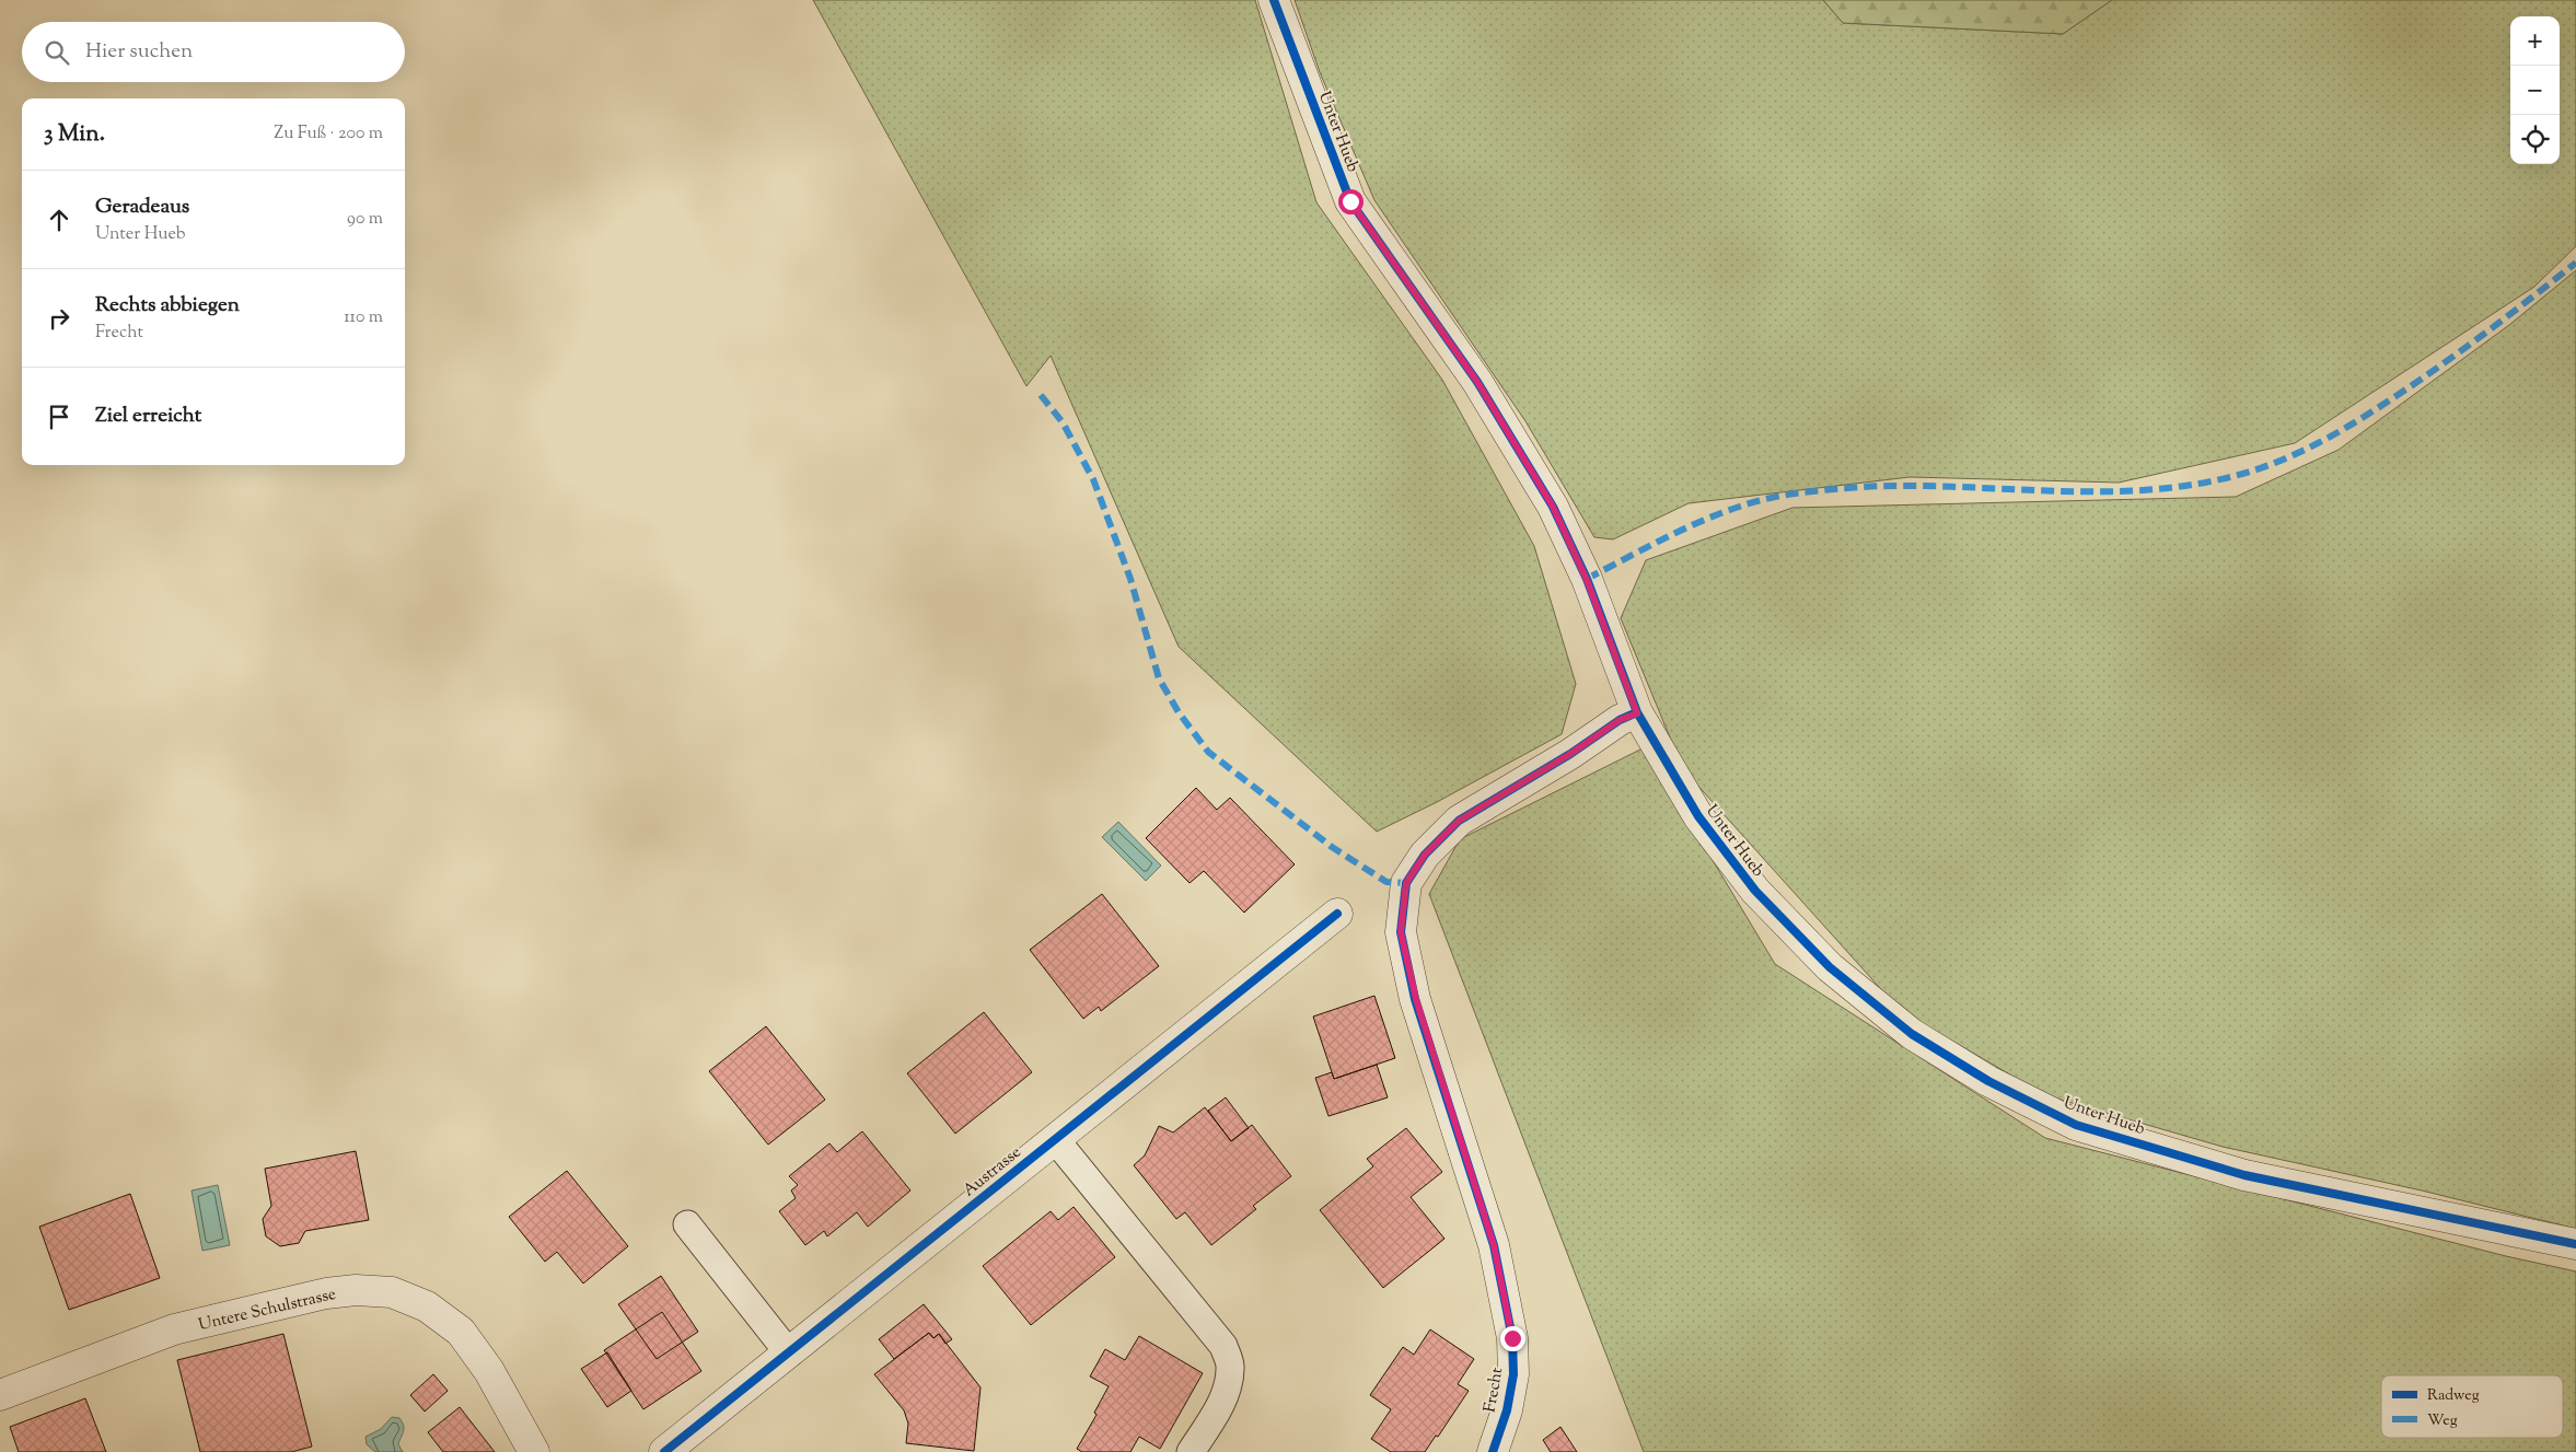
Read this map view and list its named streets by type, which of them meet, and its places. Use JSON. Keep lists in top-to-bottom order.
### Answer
{
  "streets": {
    "street": [
      "Unter Hueb",
      "Austrasse",
      "Untere Schulstrasse",
      "Frecht"
    ]
  },
  "crossings": [
    ["Unter Hueb", "Frecht"]
  ],
  "legend": ["Radweg", "Weg"],
  "page": {
    "map_buttons": ["+", "−"],
    "search": "Hier suchen",
    "heading": ["3 Min.", "Zu Fuß · 200 m"],
    "list": [
      ["Geradeaus", "Unter Hueb", "90 m"],
      ["Rechts abbiegen", "Frecht", "110 m"],
      "Ziel erreicht"
    ]
  }
}
